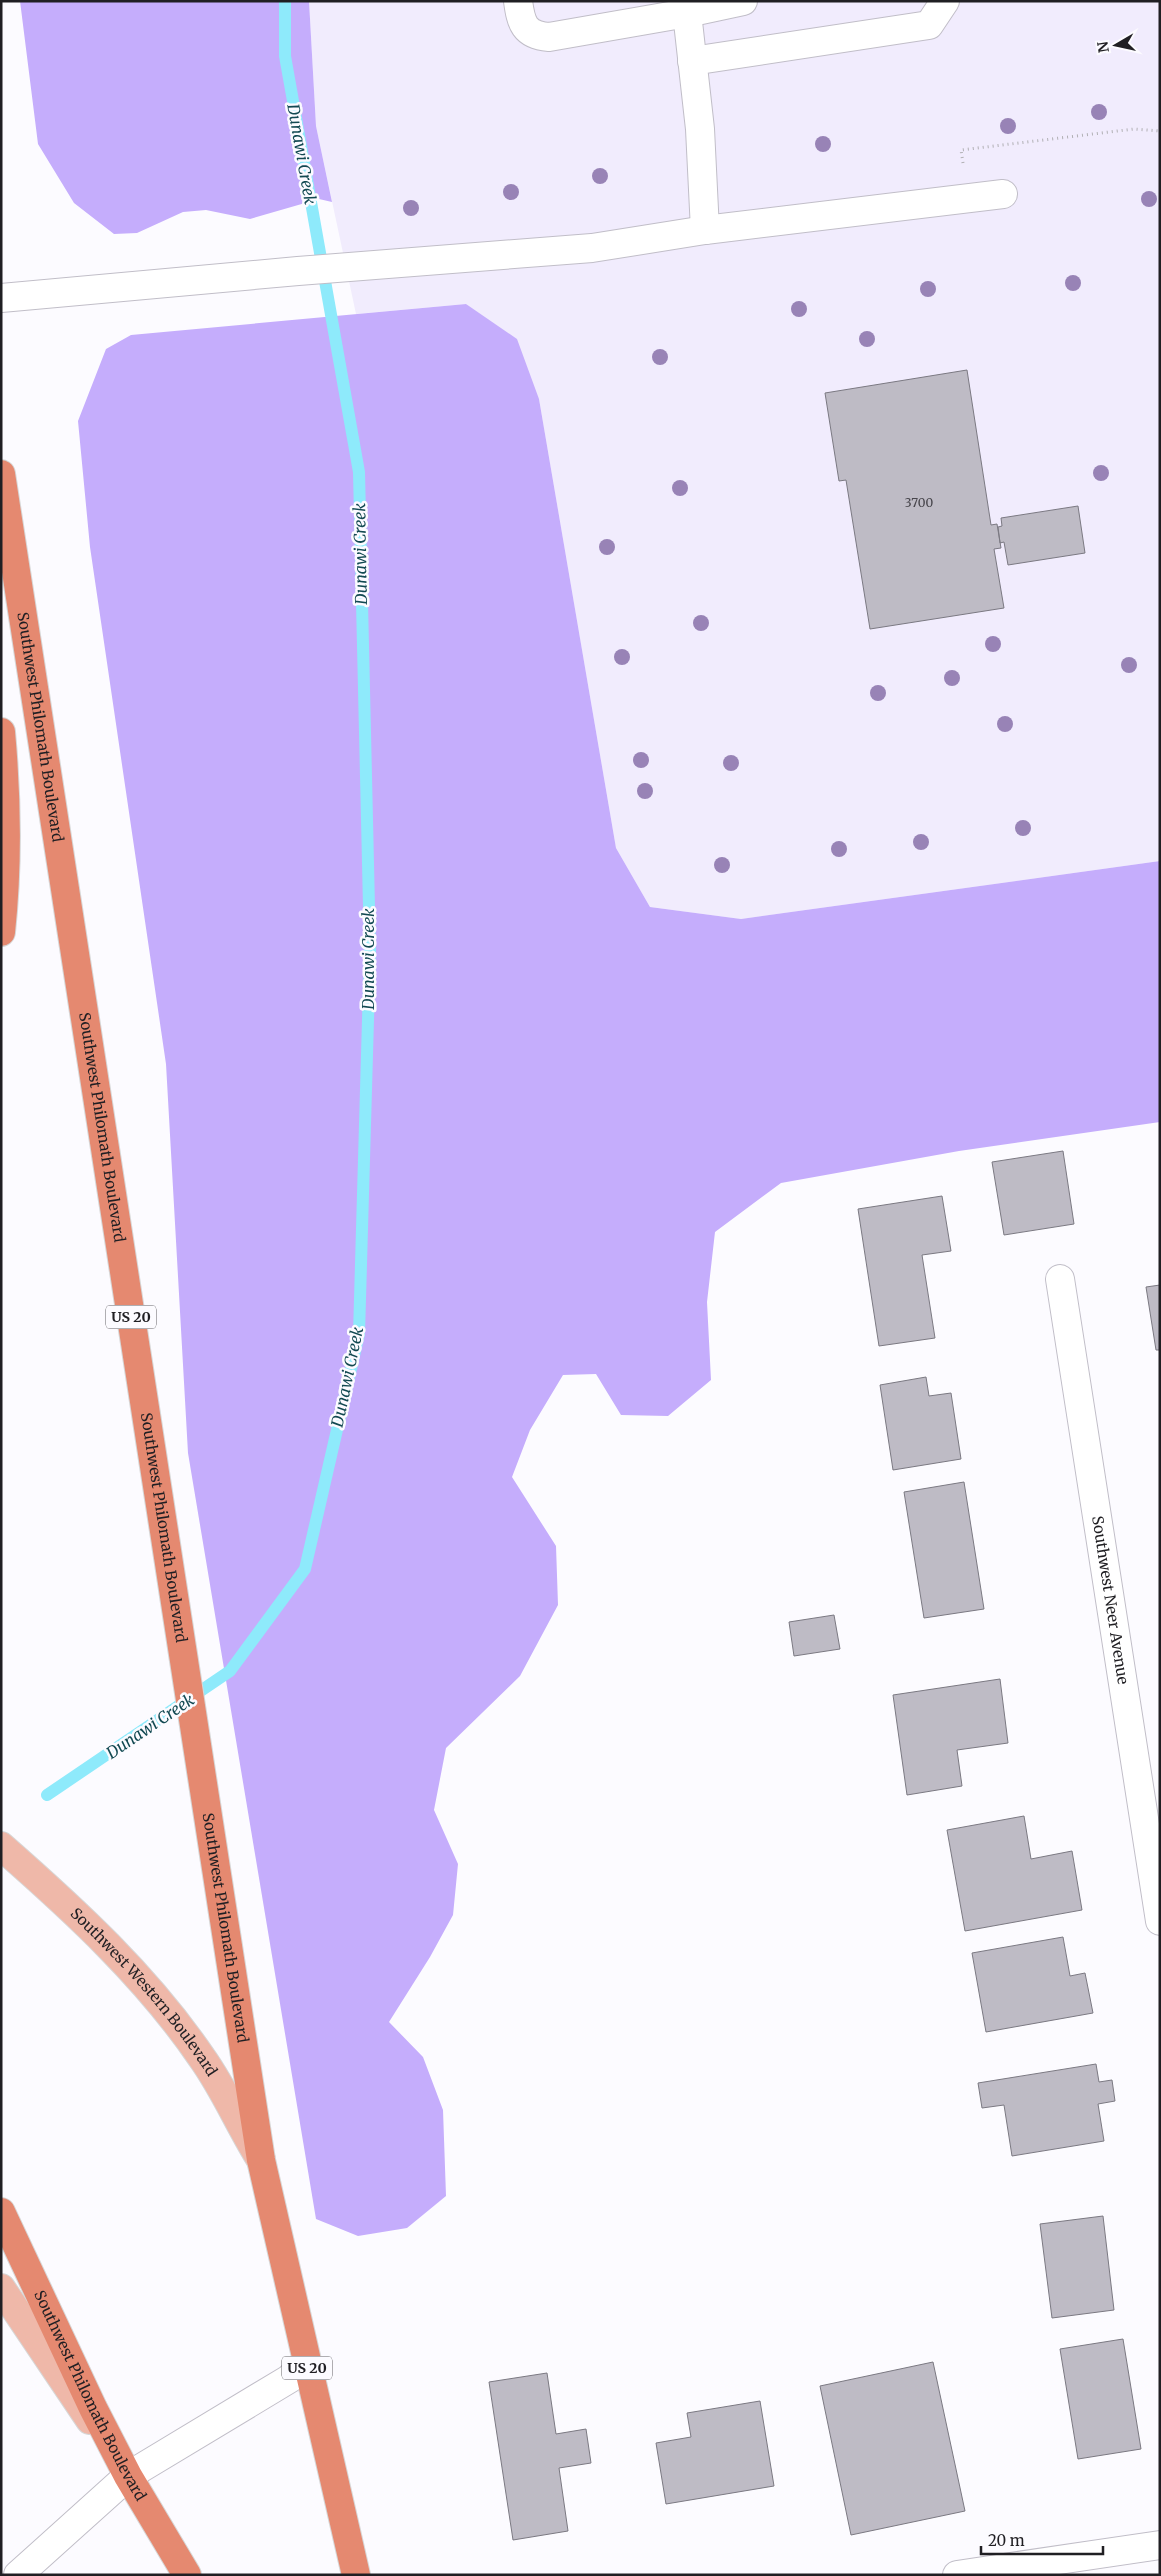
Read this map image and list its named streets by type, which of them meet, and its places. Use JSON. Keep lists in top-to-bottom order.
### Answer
{
  "streets": {
    "highway": ["Southwest Philomath Boulevard", "US 20"],
    "main road": ["Southwest Western Boulevard"],
    "street": ["Southwest Neer Avenue"]
  },
  "crossings": [
    ["Southwest Philomath Boulevard", "Southwest Western Boulevard"]
  ],
  "water": ["Dunawi Creek"],
  "house_numbers": ["3700"],
  "scale_bar": "20 m",
  "north": "left"
}
